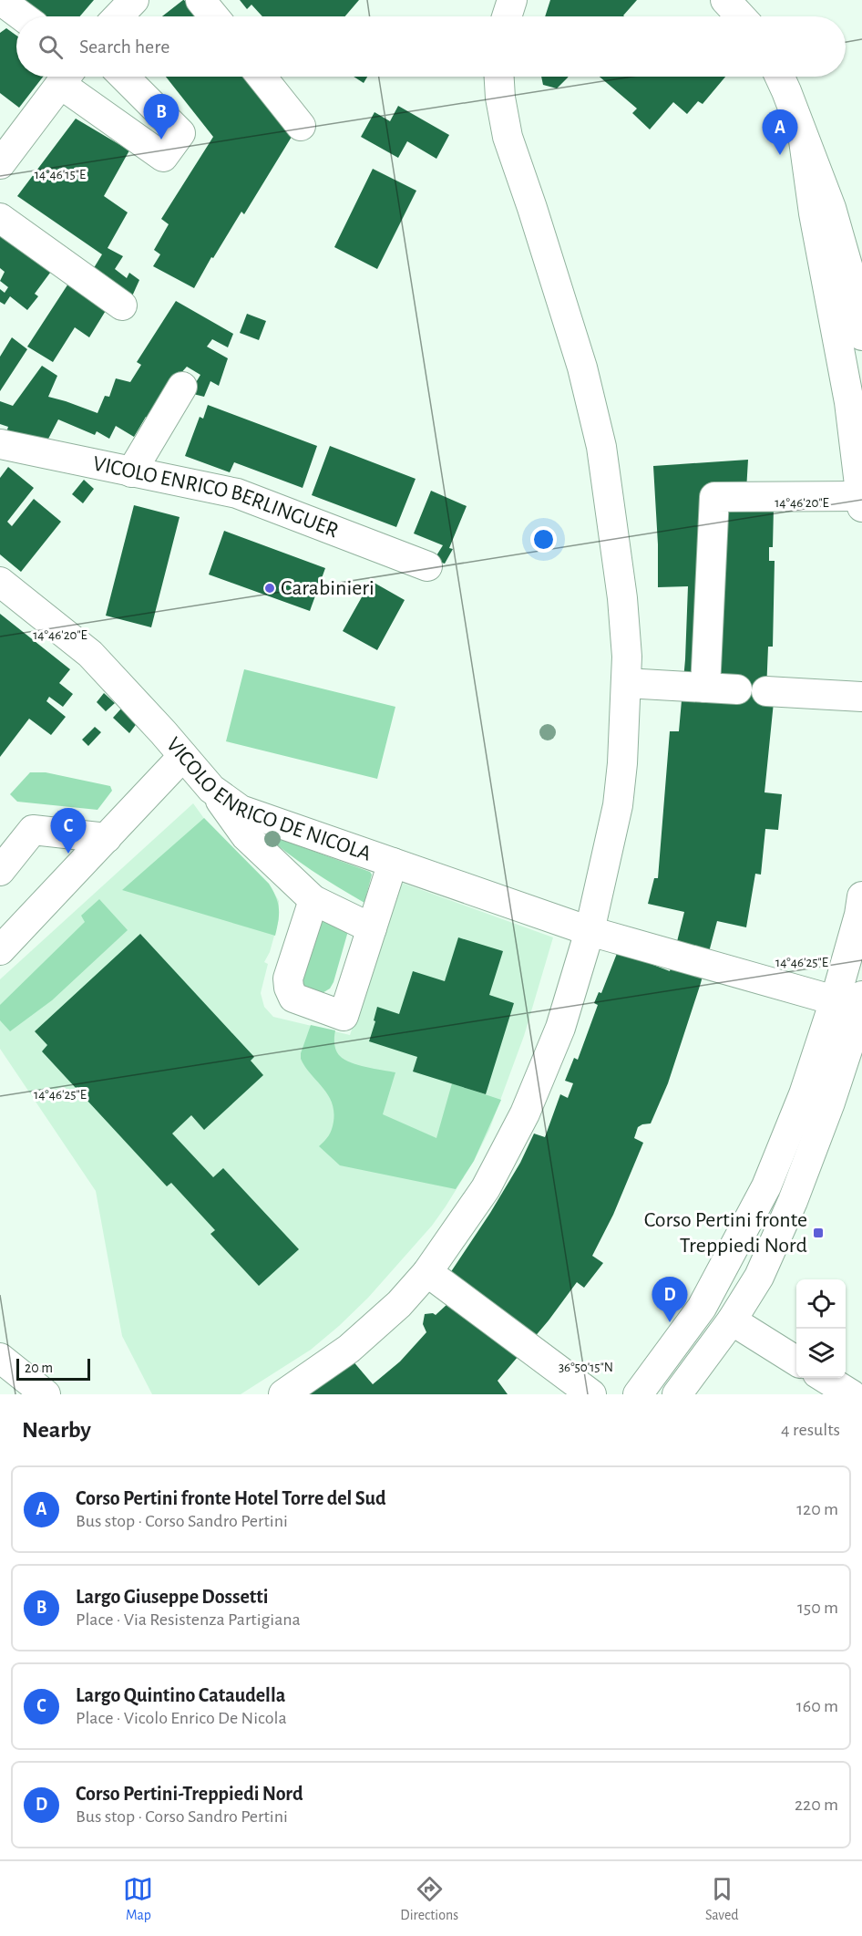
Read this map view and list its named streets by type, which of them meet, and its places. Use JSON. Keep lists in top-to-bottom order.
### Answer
{
  "streets": {
    "street": ["VICOLO ENRICO BERLINGUER", "VICOLO ENRICO DE NICOLA"]
  },
  "places": {
    "other": ["Carabinieri"],
    "transit": ["Corso Pertini fronte Treppiedi Nord"]
  },
  "scale_bar": "20 m",
  "page": {
    "search": "Search here",
    "pins": [
      "B",
      "A",
      "C",
      "D"
    ],
    "scale": "20 m",
    "heading": ["Nearby", "4 results"],
    "list": [
      {
        "mark": "A",
        "name": "Corso Pertini fronte Hotel Torre del Sud",
        "note": "Bus stop · Corso Sandro Pertini",
        "value": "120 m"
      },
      {
        "mark": "B",
        "name": "Largo Giuseppe Dossetti",
        "note": "Place · Via Resistenza Partigiana",
        "value": "150 m"
      },
      {
        "mark": "C",
        "name": "Largo Quintino Cataudella",
        "note": "Place · Vicolo Enrico De Nicola",
        "value": "160 m"
      },
      {
        "mark": "D",
        "name": "Corso Pertini-Treppiedi Nord",
        "note": "Bus stop · Corso Sandro Pertini",
        "value": "220 m"
      }
    ],
    "nav": ["Map", "Directions", "Saved"]
  },
  "coordinates": [
    "14°46'15\"E",
    "14°46'20\"E",
    "14°46'25\"E",
    "36°50'15\"N"
  ]
}
